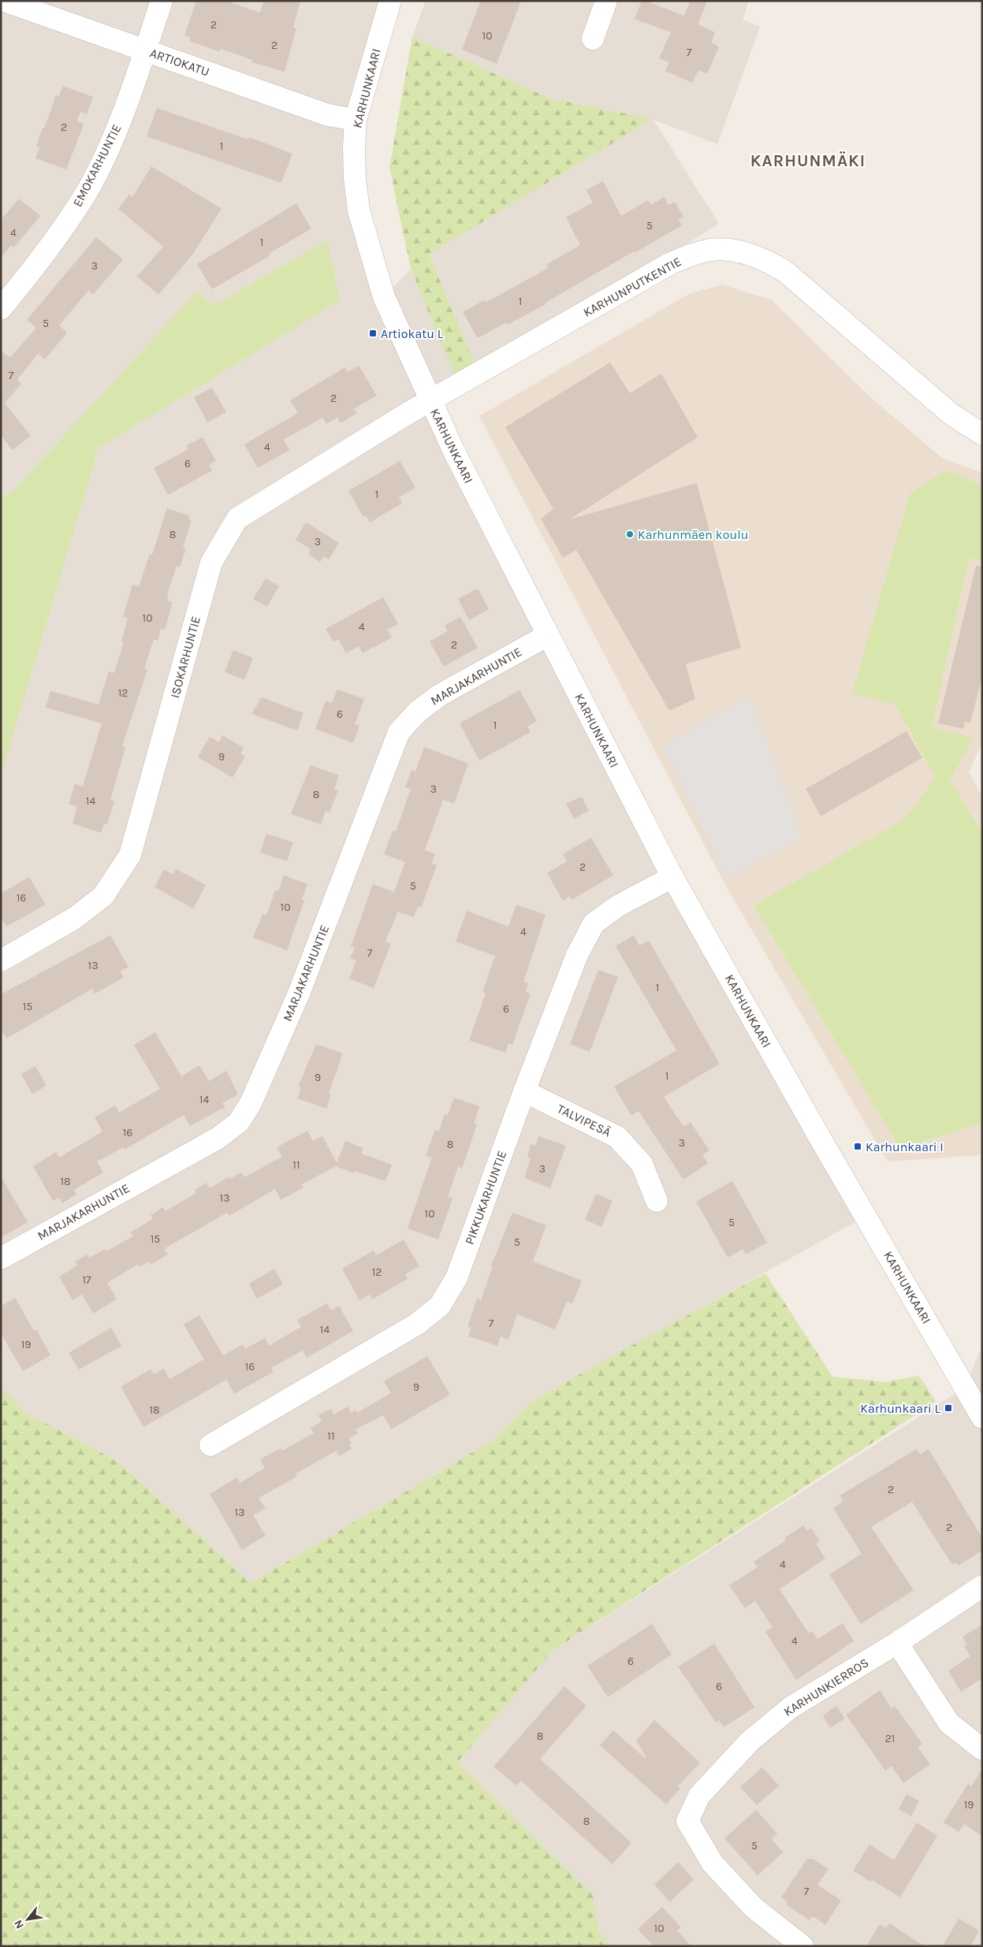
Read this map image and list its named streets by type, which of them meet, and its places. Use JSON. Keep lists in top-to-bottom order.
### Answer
{
  "streets": {
    "street": [
      "ARTIOKATU",
      "KARHUNKAARI",
      "EMOKARHUNTIE",
      "KARHUNPUTKENTIE",
      "ISOKARHUNTIE",
      "MARJAKARHUNTIE",
      "TALVIPESÄ",
      "PIKKUKARHUNTIE",
      "KARHUNKIERROS"
    ]
  },
  "crossings": [
    ["ARTIOKATU", "KARHUNKAARI"],
    ["ARTIOKATU", "EMOKARHUNTIE"],
    ["KARHUNKAARI", "KARHUNPUTKENTIE"],
    ["KARHUNKAARI", "ISOKARHUNTIE"],
    ["KARHUNKAARI", "MARJAKARHUNTIE"],
    ["KARHUNKAARI", "PIKKUKARHUNTIE"],
    ["KARHUNPUTKENTIE", "ISOKARHUNTIE"],
    ["TALVIPESÄ", "PIKKUKARHUNTIE"]
  ],
  "districts": ["KARHUNMÄKI"],
  "places": {
    "transit": ["Artiokatu L", "Karhunkaari I", "Karhunkaari L"],
    "other": ["Karhunmäen koulu"]
  },
  "house_numbers": [
    "2",
    "10",
    "2",
    "7",
    "2",
    "1",
    "5",
    "4",
    "1",
    "3",
    "1",
    "5",
    "7",
    "2",
    "4",
    "6",
    "1",
    "8",
    "3",
    "10",
    "4",
    "2",
    "12",
    "6",
    "1",
    "9",
    "3",
    "8",
    "14",
    "2",
    "5",
    "16",
    "10",
    "4",
    "7",
    "13",
    "1",
    "15",
    "6",
    "1",
    "9",
    "14",
    "16",
    "3",
    "8",
    "11",
    "3",
    "18",
    "13",
    "10",
    "5",
    "15",
    "5",
    "12",
    "17",
    "7",
    "14",
    "19",
    "16",
    "9",
    "18",
    "11",
    "2",
    "13",
    "2",
    "4",
    "4",
    "6",
    "6",
    "8",
    "21",
    "19",
    "8",
    "5",
    "7",
    "10"
  ],
  "north": "bottom left"
}
